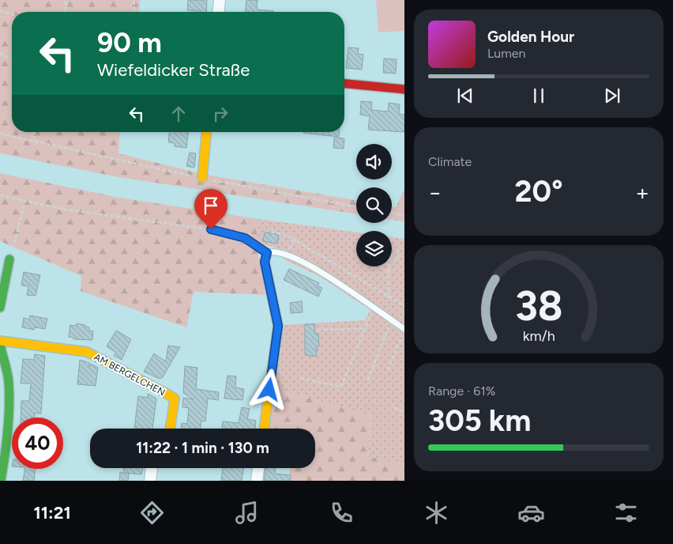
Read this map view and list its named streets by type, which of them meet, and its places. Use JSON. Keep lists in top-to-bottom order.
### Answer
{
  "streets": {
    "street": ["AM BERGELCHEN"]
  },
  "page": {
    "turn": ["90 m", "Wiefeldicker Straße"],
    "song": ["Golden Hour", "Lumen"],
    "tile": [
      "Climate",
      ["Range · 61%", "305 km"]
    ],
    "heat": ["−", "20°", "+"],
    "limit": "40",
    "trip": "11:22 · 1 min · 130 m",
    "tabs": "11:21",
    "gauge": ["38", "km/h"]
  }
}
